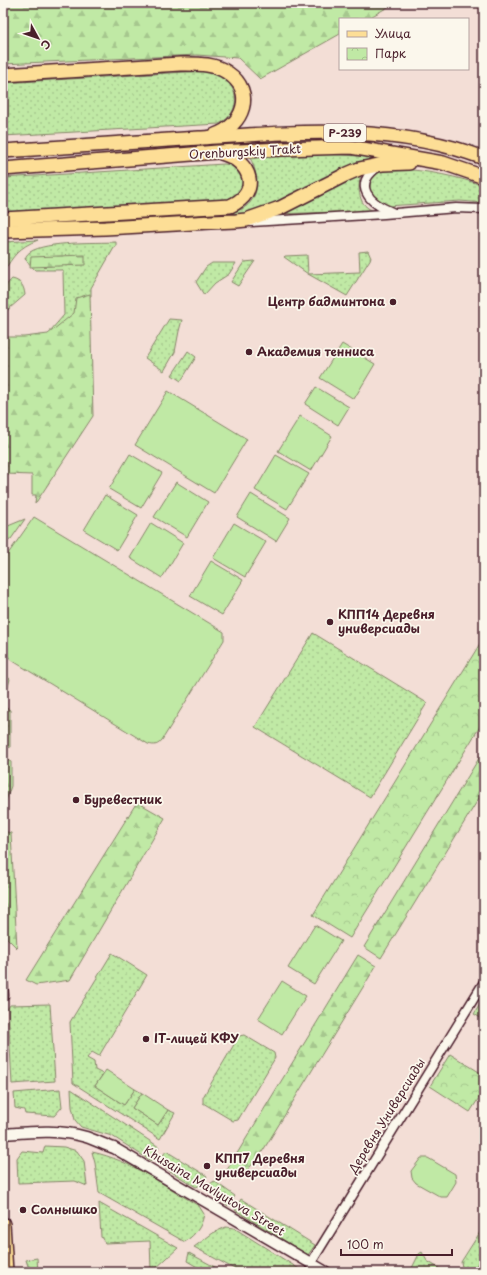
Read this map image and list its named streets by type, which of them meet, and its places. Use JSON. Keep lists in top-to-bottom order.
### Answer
{
  "streets": {
    "main road": ["Р-239", "Orenburgskiy Trakt"],
    "street": ["Деревня Универсиады"]
  },
  "places": [
    "Центр бадминтона",
    "Академия тенниса",
    "КПП14 Деревня универсиады",
    "Буревестник",
    "IT-лицей КФУ",
    "КПП7 Деревня универсиады",
    "Солнышко"
  ],
  "legend": ["Улица", "Парк"],
  "scale_bar": "100 m",
  "north": "bottom right"
}
